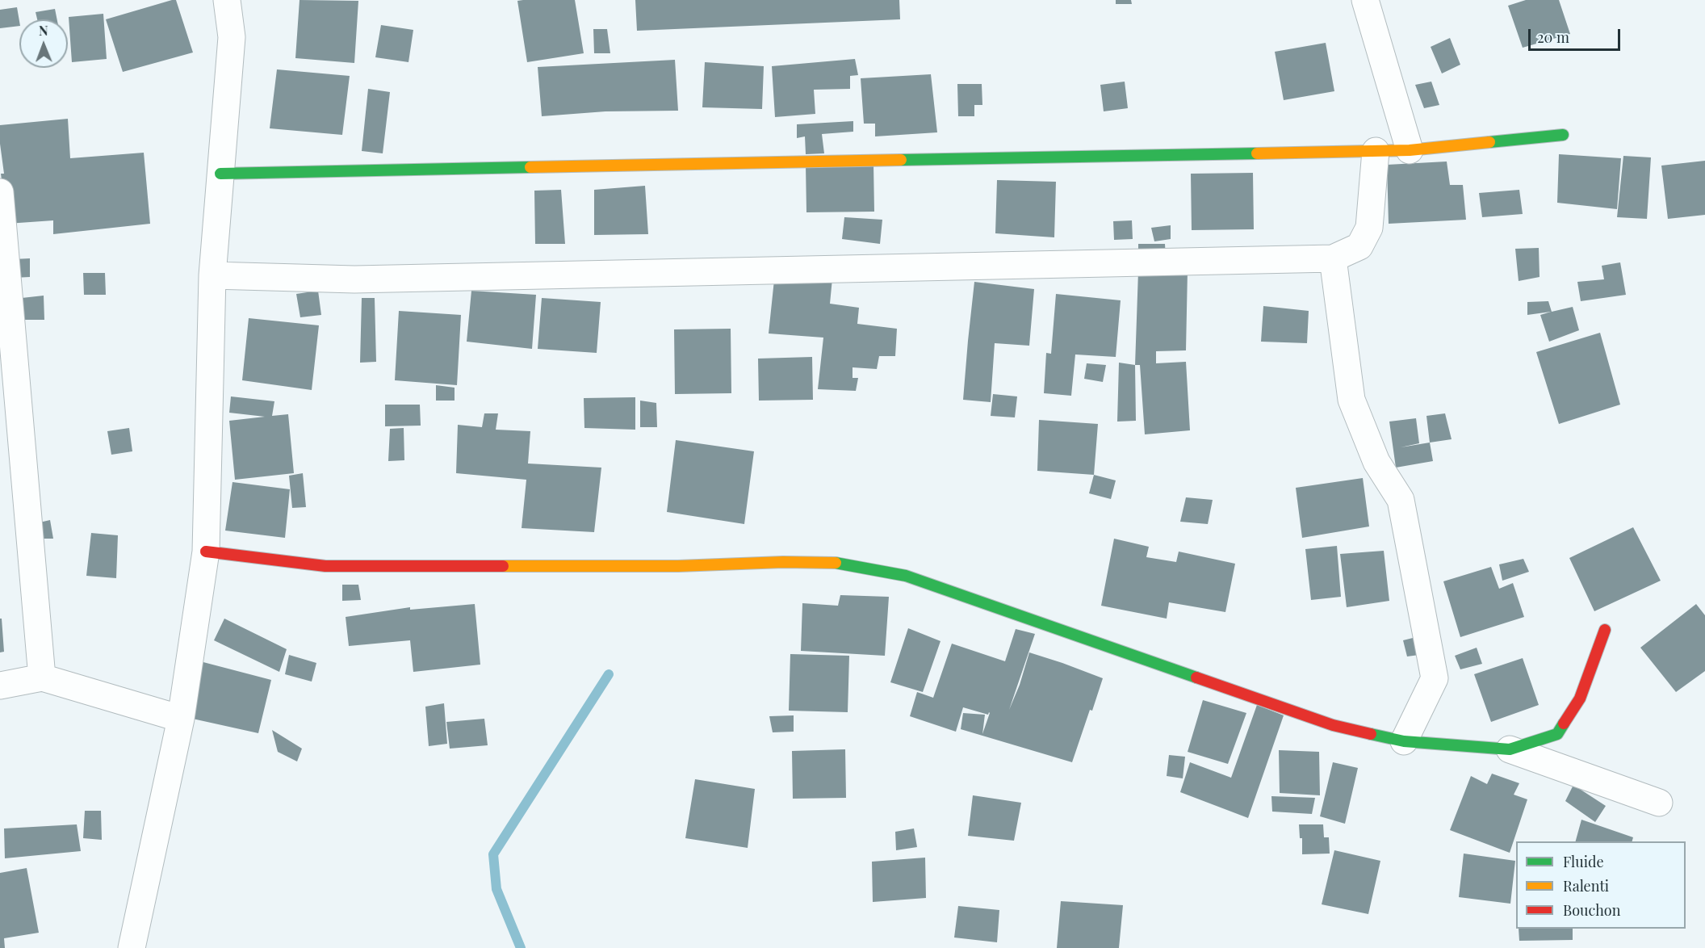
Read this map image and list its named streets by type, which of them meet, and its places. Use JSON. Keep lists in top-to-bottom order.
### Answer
{
  "legend": ["Fluide", "Ralenti", "Bouchon"],
  "scale_bar": "20 m",
  "north": "top"
}
